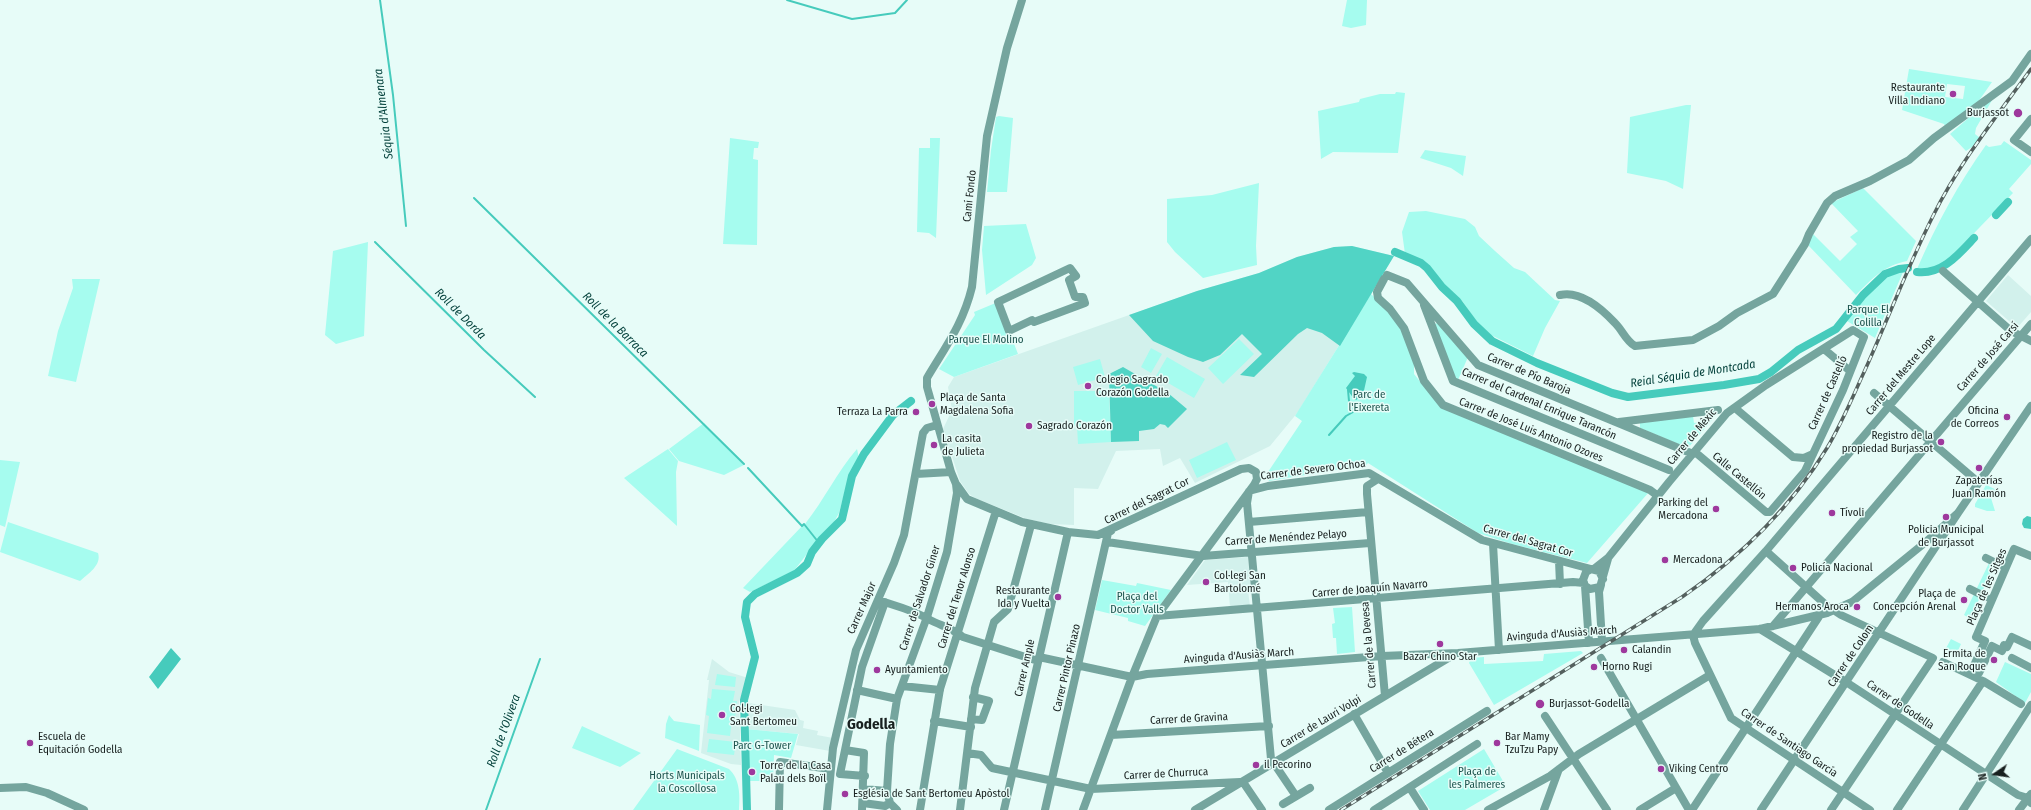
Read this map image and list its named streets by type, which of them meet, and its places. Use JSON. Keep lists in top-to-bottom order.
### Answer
{
  "streets": {
    "street": [
      "Camí Fondo",
      "Carrer de José Carsí",
      "Carrer de Pío Baroja",
      "Carrer del Mestre Lope",
      "Carrer de Castelló",
      "Carrer del Cardenal Enrique Tarancón",
      "Carrer de José Luis Antonio Ozores",
      "Carrer de Mèxic",
      "Carrer de Severo Ochoa",
      "Calle Castellón",
      "Carrer del Sagrat Cor",
      "Carrer de Menéndez Pelayo",
      "Plaça de les Sitges",
      "Carrer de Joaquín Navarro",
      "Carrer de Salvador Giner",
      "Carrer del Tenor Alonso",
      "Carrer Major",
      "Avinguda d'Ausiàs March",
      "Carrer de la Devesa",
      "Carrer de Colom",
      "Carrer Ample",
      "Carrer Pintor Pinazo",
      "Carrer de Godella",
      "Carrer de Gravina",
      "Carrer de Lauri Volpi",
      "Carrer de Santiago García",
      "Carrer de Bétera",
      "Carrer de Churruca"
    ]
  },
  "crossings": [
    ["Camí Fondo", "Carrer de Salvador Giner"],
    ["Camí Fondo", "Carrer Major"],
    ["Carrer de José Carsí", "Avinguda d'Ausiàs March"],
    ["Carrer de Pío Baroja", "Carrer del Cardenal Enrique Tarancón"],
    ["Carrer de Pío Baroja", "Carrer de José Luis Antonio Ozores"],
    ["Carrer de Pío Baroja", "Carrer de Mèxic"],
    ["Carrer de Pío Baroja", "Calle Castellón"],
    ["Carrer del Mestre Lope", "Avinguda d'Ausiàs March"],
    ["Carrer del Mestre Lope", "Carrer de Santiago García"],
    ["Carrer de Castelló", "Carrer de Mèxic"],
    ["Carrer de Castelló", "Calle Castellón"],
    ["Carrer de José Luis Antonio Ozores", "Carrer de Mèxic"],
    ["Carrer de Mèxic", "Calle Castellón"],
    ["Carrer de Mèxic", "Carrer del Sagrat Cor"],
    ["Carrer de Mèxic", "Carrer de Joaquín Navarro"],
    ["Carrer de Mèxic", "Avinguda d'Ausiàs March"],
    ["Carrer de Severo Ochoa", "Carrer del Sagrat Cor"],
    ["Carrer de Severo Ochoa", "Carrer de la Devesa"],
    ["Carrer del Sagrat Cor", "Carrer de Joaquín Navarro"],
    ["Carrer del Sagrat Cor", "Carrer de Salvador Giner"],
    ["Carrer del Sagrat Cor", "Carrer del Tenor Alonso"],
    ["Carrer del Sagrat Cor", "Carrer de la Devesa"],
    ["Carrer del Sagrat Cor", "Carrer Ample"],
    ["Carrer del Sagrat Cor", "Carrer Pintor Pinazo"],
    ["Carrer de Menéndez Pelayo", "Carrer de la Devesa"],
    ["Carrer de Menéndez Pelayo", "Carrer Pintor Pinazo"],
    ["Carrer de Joaquín Navarro", "Carrer de la Devesa"],
    ["Carrer de Salvador Giner", "Carrer Major"],
    ["Avinguda d'Ausiàs March", "Carrer de la Devesa"],
    ["Avinguda d'Ausiàs March", "Carrer de Colom"],
    ["Avinguda d'Ausiàs March", "Carrer de Godella"],
    ["Avinguda d'Ausiàs March", "Carrer de Lauri Volpi"],
    ["Avinguda d'Ausiàs March", "Carrer de Santiago García"],
    ["Carrer de la Devesa", "Carrer de Lauri Volpi"],
    ["Carrer de Colom", "Carrer de Godella"],
    ["Carrer de Colom", "Carrer de Santiago García"],
    ["Carrer Ample", "Carrer de Churruca"],
    ["Carrer Pintor Pinazo", "Carrer de Churruca"],
    ["Carrer de Lauri Volpi", "Carrer de Churruca"]
  ],
  "districts": ["Godella"],
  "water": [
    "Séquia d'Almenara",
    "Roll de Dorda",
    "Roll de la Barraca",
    "Reial Séquia de Montcada",
    "Roll de l'Olivera"
  ],
  "parks": [
    "Parque El Colilla",
    "Parque El Molino",
    "Parc de l'Eixereta",
    "Plaça del Doctor Valls",
    "Parc G-Tower",
    "Plaça de les Palmeres",
    "Horts Municipals la Coscollosa"
  ],
  "places": [
    "Restaurante Villa Indiano",
    "Burjassot",
    "Colegio Sagrado Corazón Godella",
    "Plaça de Santa Magdalena Sofia",
    "Terraza La Parra",
    "Oficina de Correos",
    "Sagrado Corazón",
    "Registro de la propiedad Burjassot",
    "La casita de Julieta",
    "Zapaterías Juan Ramón",
    "Parking del Mercadona",
    "Tívoli",
    "Policia Municipal de Burjassot",
    "Mercadona",
    "Policía Nacional",
    "Col·legi San Bartolomé",
    "Restaurante Ida y Vuelta",
    "Plaça de Concepción Arenal",
    "Hermanos Aroca",
    "Bazar Chino Star",
    "Calandin",
    "Ermita de San Roque",
    "Horno Rugi",
    "Ayuntamiento",
    "Burjassot-Godella",
    "Col·legi Sant Bertomeu",
    "Escuela de Equitación Godella",
    "Bar Mamy TzuTzu Papy",
    "il Pecorino",
    "Viking Centro",
    "Torre de la Casa Palau dels Boïl",
    "Església de Sant Bertomeu Apòstol"
  ],
  "north": "left"
}
